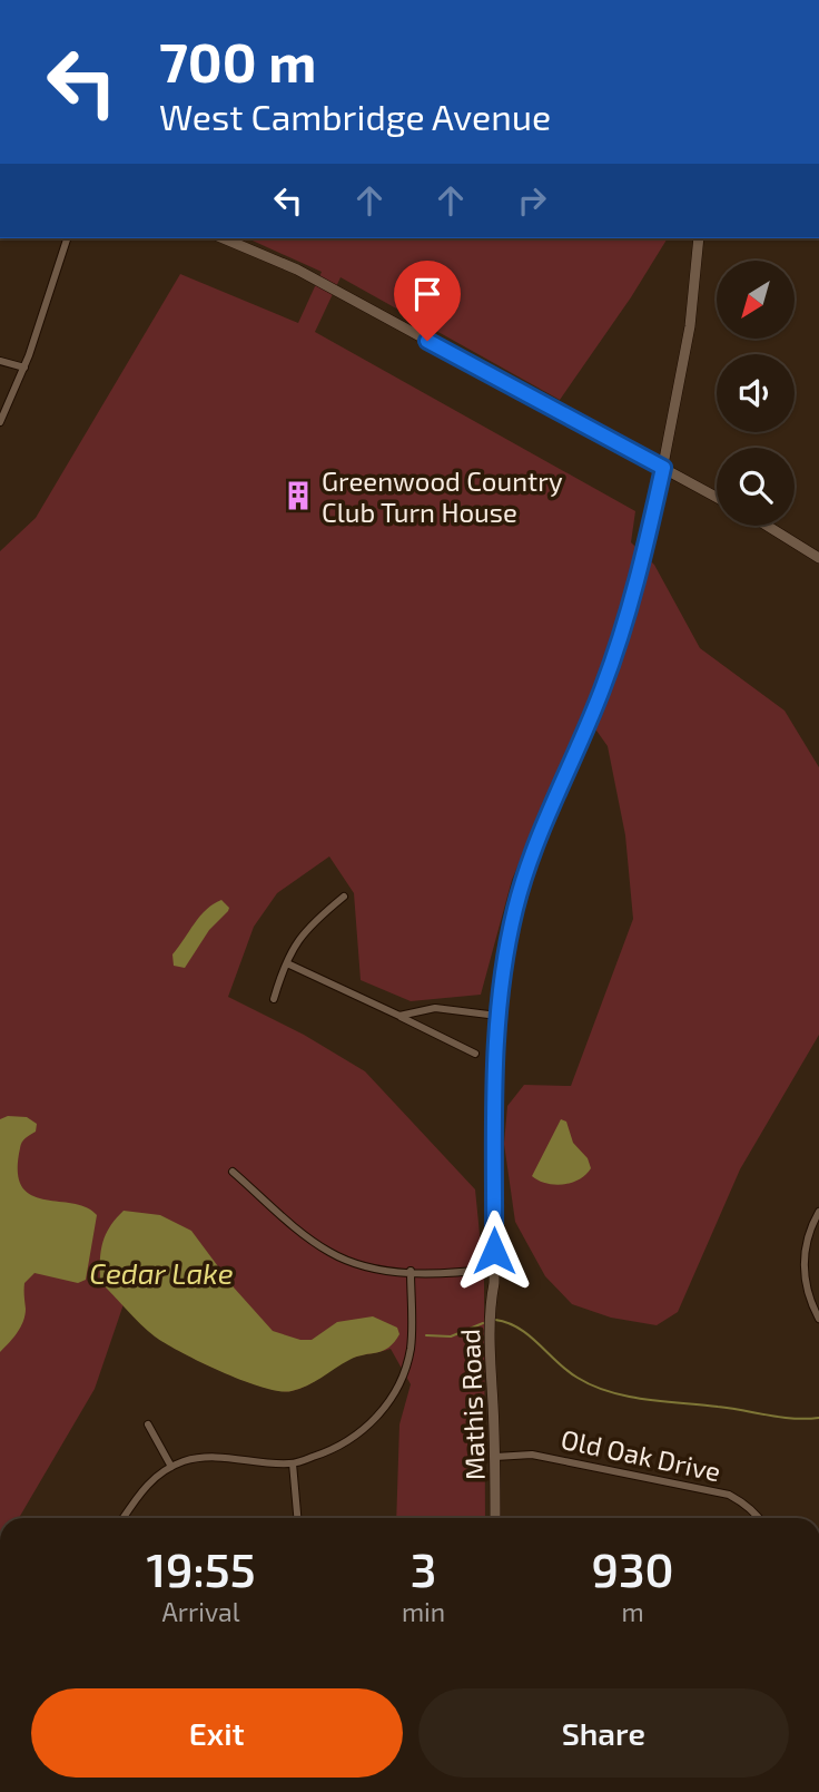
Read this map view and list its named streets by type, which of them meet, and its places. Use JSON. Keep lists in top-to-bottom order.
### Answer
{
  "streets": {
    "street": ["Mathis Road", "Old Oak Drive"]
  },
  "crossings": [
    ["Mathis Road", "Old Oak Drive"]
  ],
  "water": ["Cedar Lake"],
  "places": {
    "building": ["Greenwood Country Club Turn House"]
  },
  "north": "bottom left",
  "page": {
    "turn": ["700 m", "West Cambridge Avenue"],
    "eta": [
      "19:55",
      "Arrival",
      "3",
      "min",
      "930",
      "m"
    ],
    "buttons": ["Exit", "Share"]
  }
}
